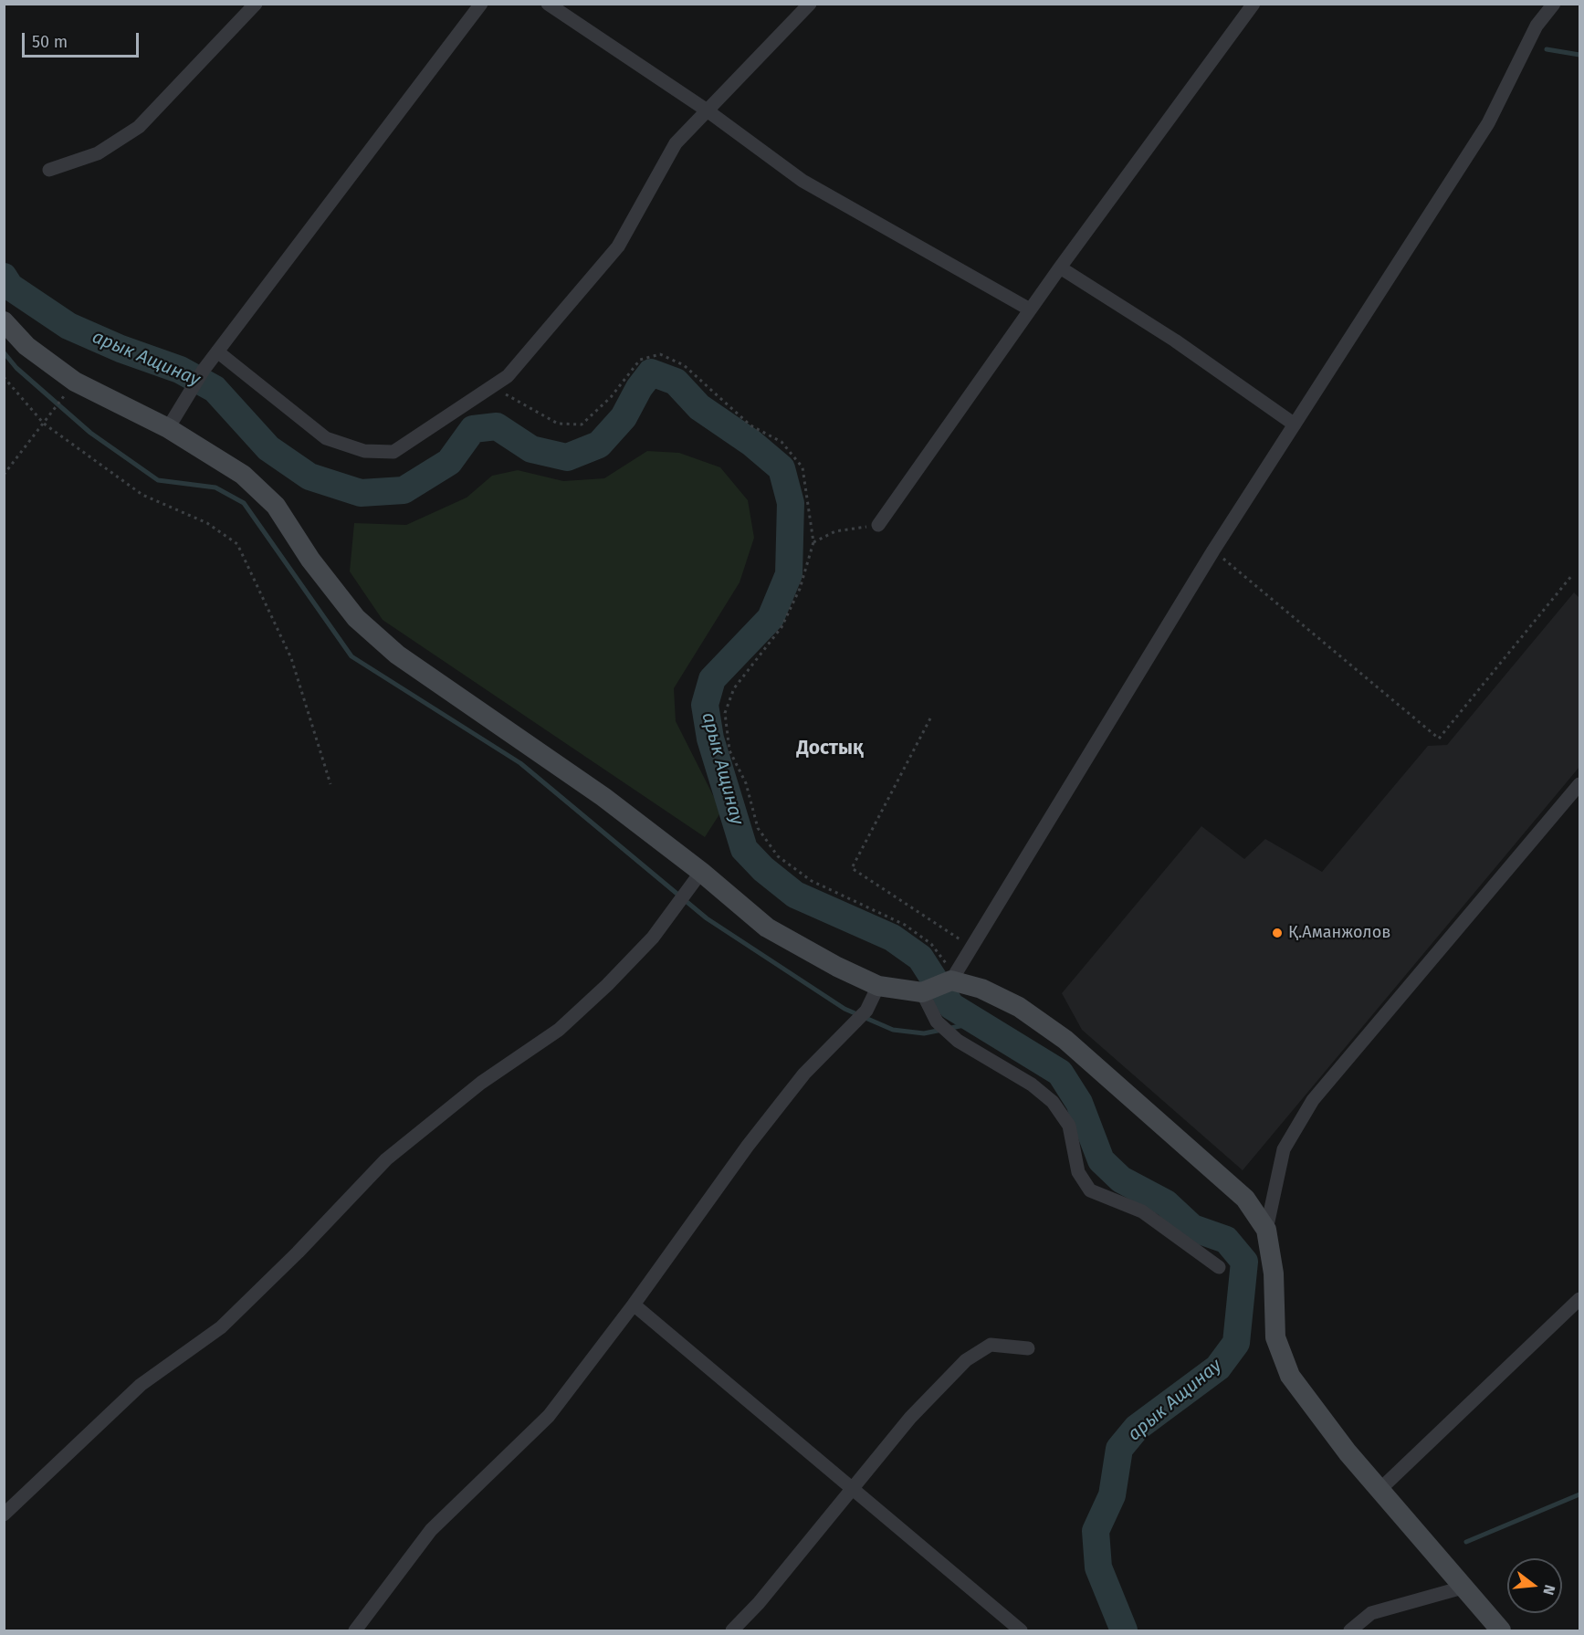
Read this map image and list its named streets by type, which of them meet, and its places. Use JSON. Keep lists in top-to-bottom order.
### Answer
{
  "districts": ["Достық"],
  "water": ["арык Ащинау"],
  "places": ["Қ.Аманжолов"],
  "scale_bar": "50 m",
  "north": "right"
}
